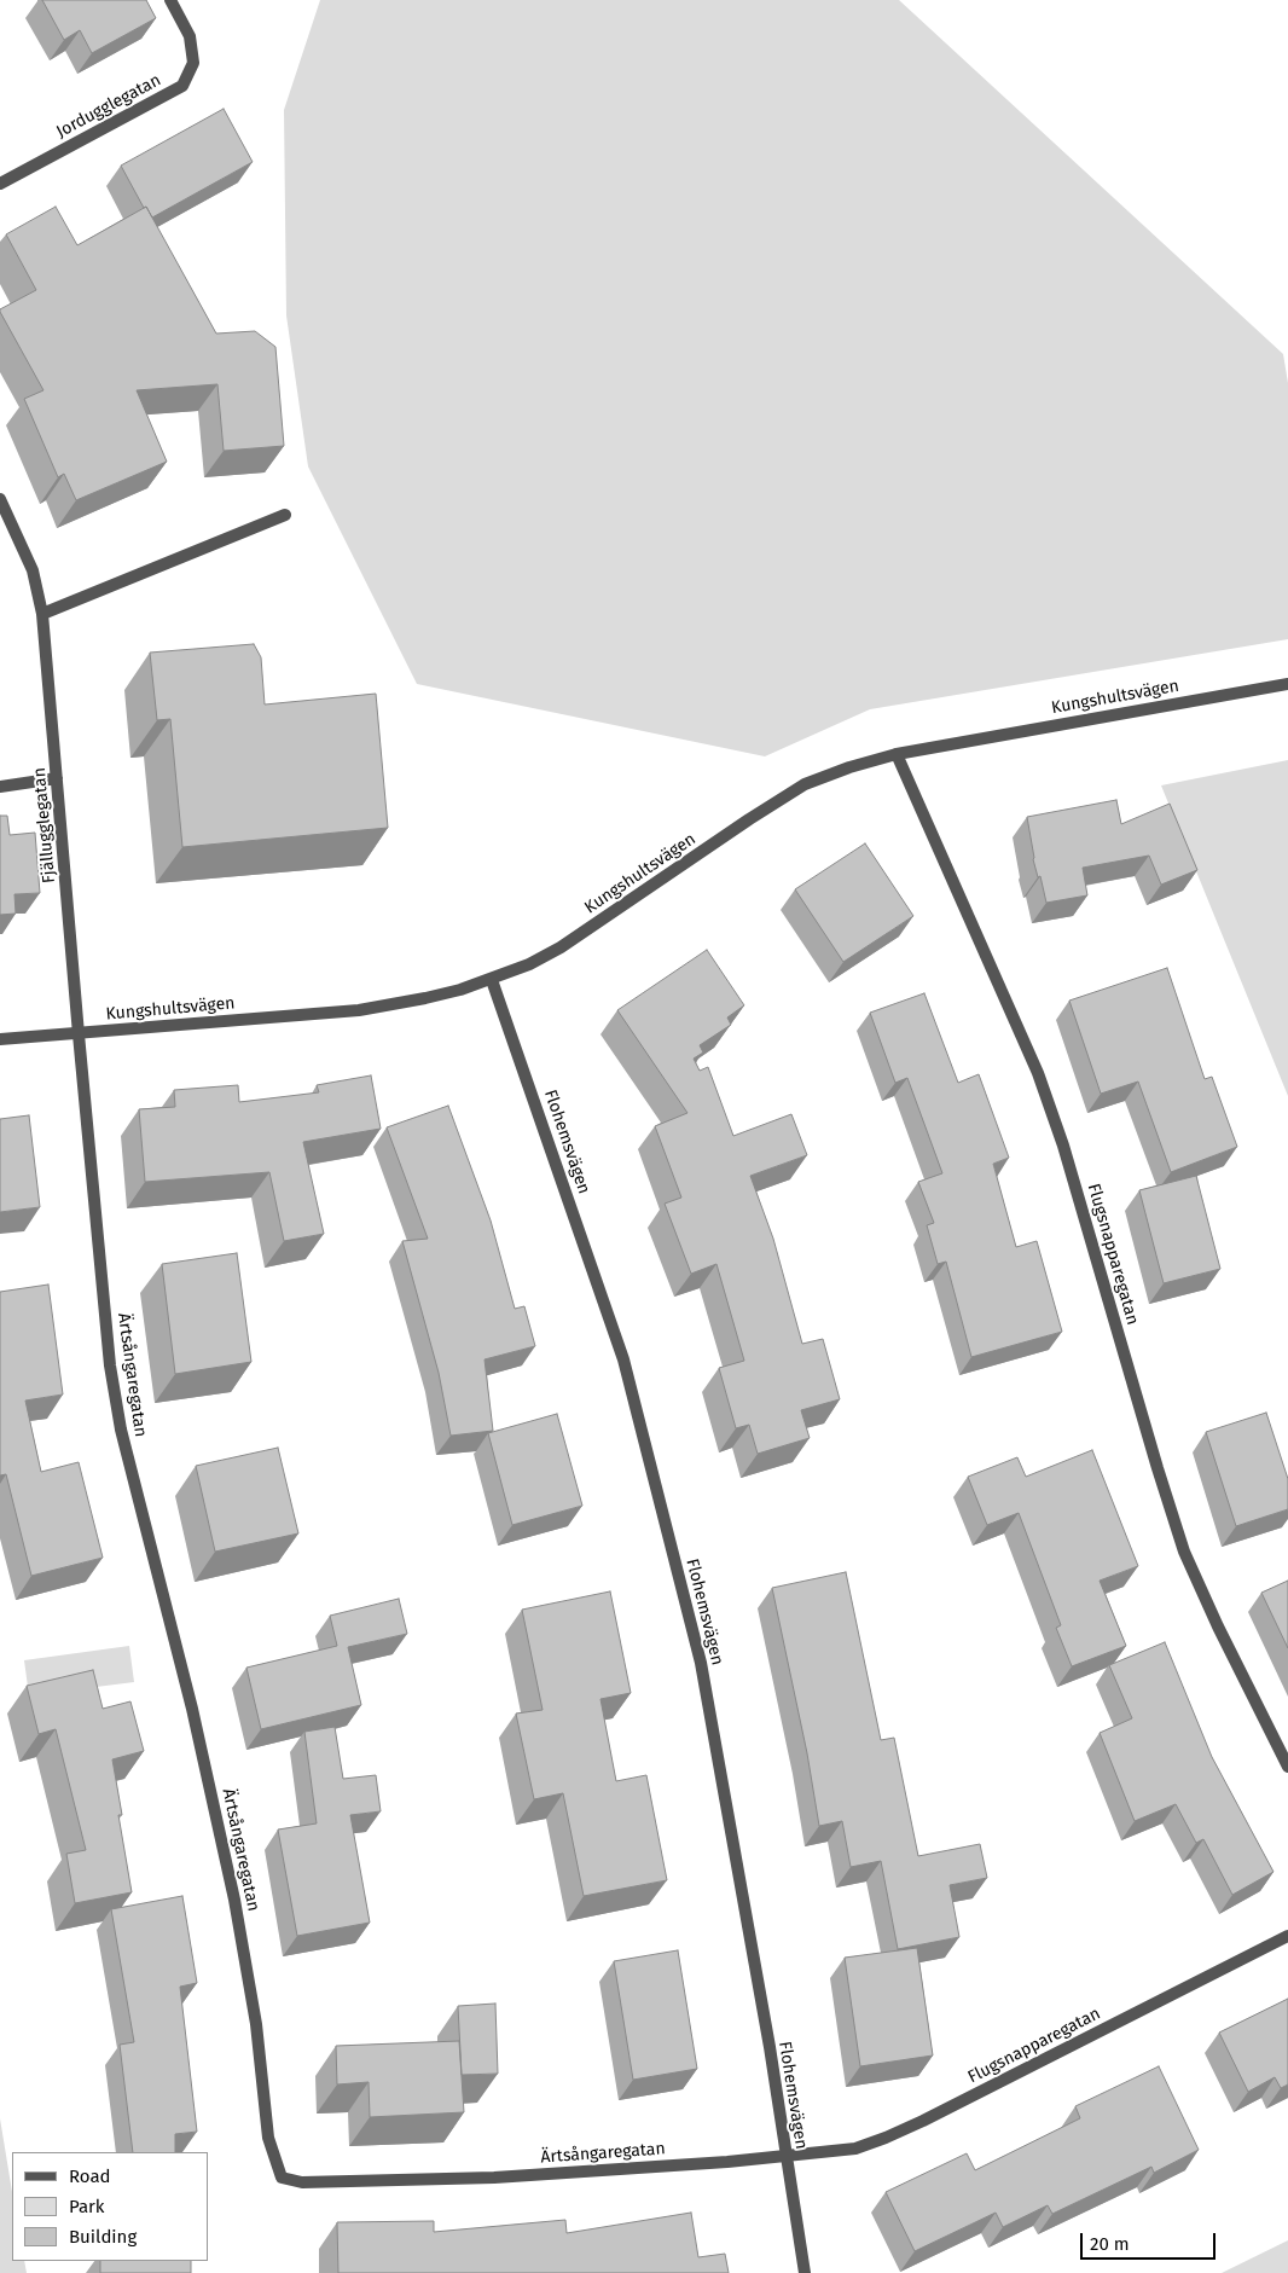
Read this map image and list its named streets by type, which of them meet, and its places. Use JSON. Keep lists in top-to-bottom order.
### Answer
{
  "streets": {
    "street": [
      "Jordugglegatan",
      "Kungshultsvägen",
      "Fjällugglegatan",
      "Flohemsvägen",
      "Flugsnapparegatan",
      "Ärtsångaregatan"
    ]
  },
  "crossings": [
    ["Kungshultsvägen", "Fjällugglegatan"],
    ["Kungshultsvägen", "Flohemsvägen"],
    ["Kungshultsvägen", "Flugsnapparegatan"],
    ["Kungshultsvägen", "Ärtsångaregatan"],
    ["Fjällugglegatan", "Ärtsångaregatan"],
    ["Flohemsvägen", "Flugsnapparegatan"],
    ["Flohemsvägen", "Ärtsångaregatan"],
    ["Flugsnapparegatan", "Ärtsångaregatan"]
  ],
  "legend": ["Road", "Park", "Building"],
  "scale_bar": "20 m"
}
